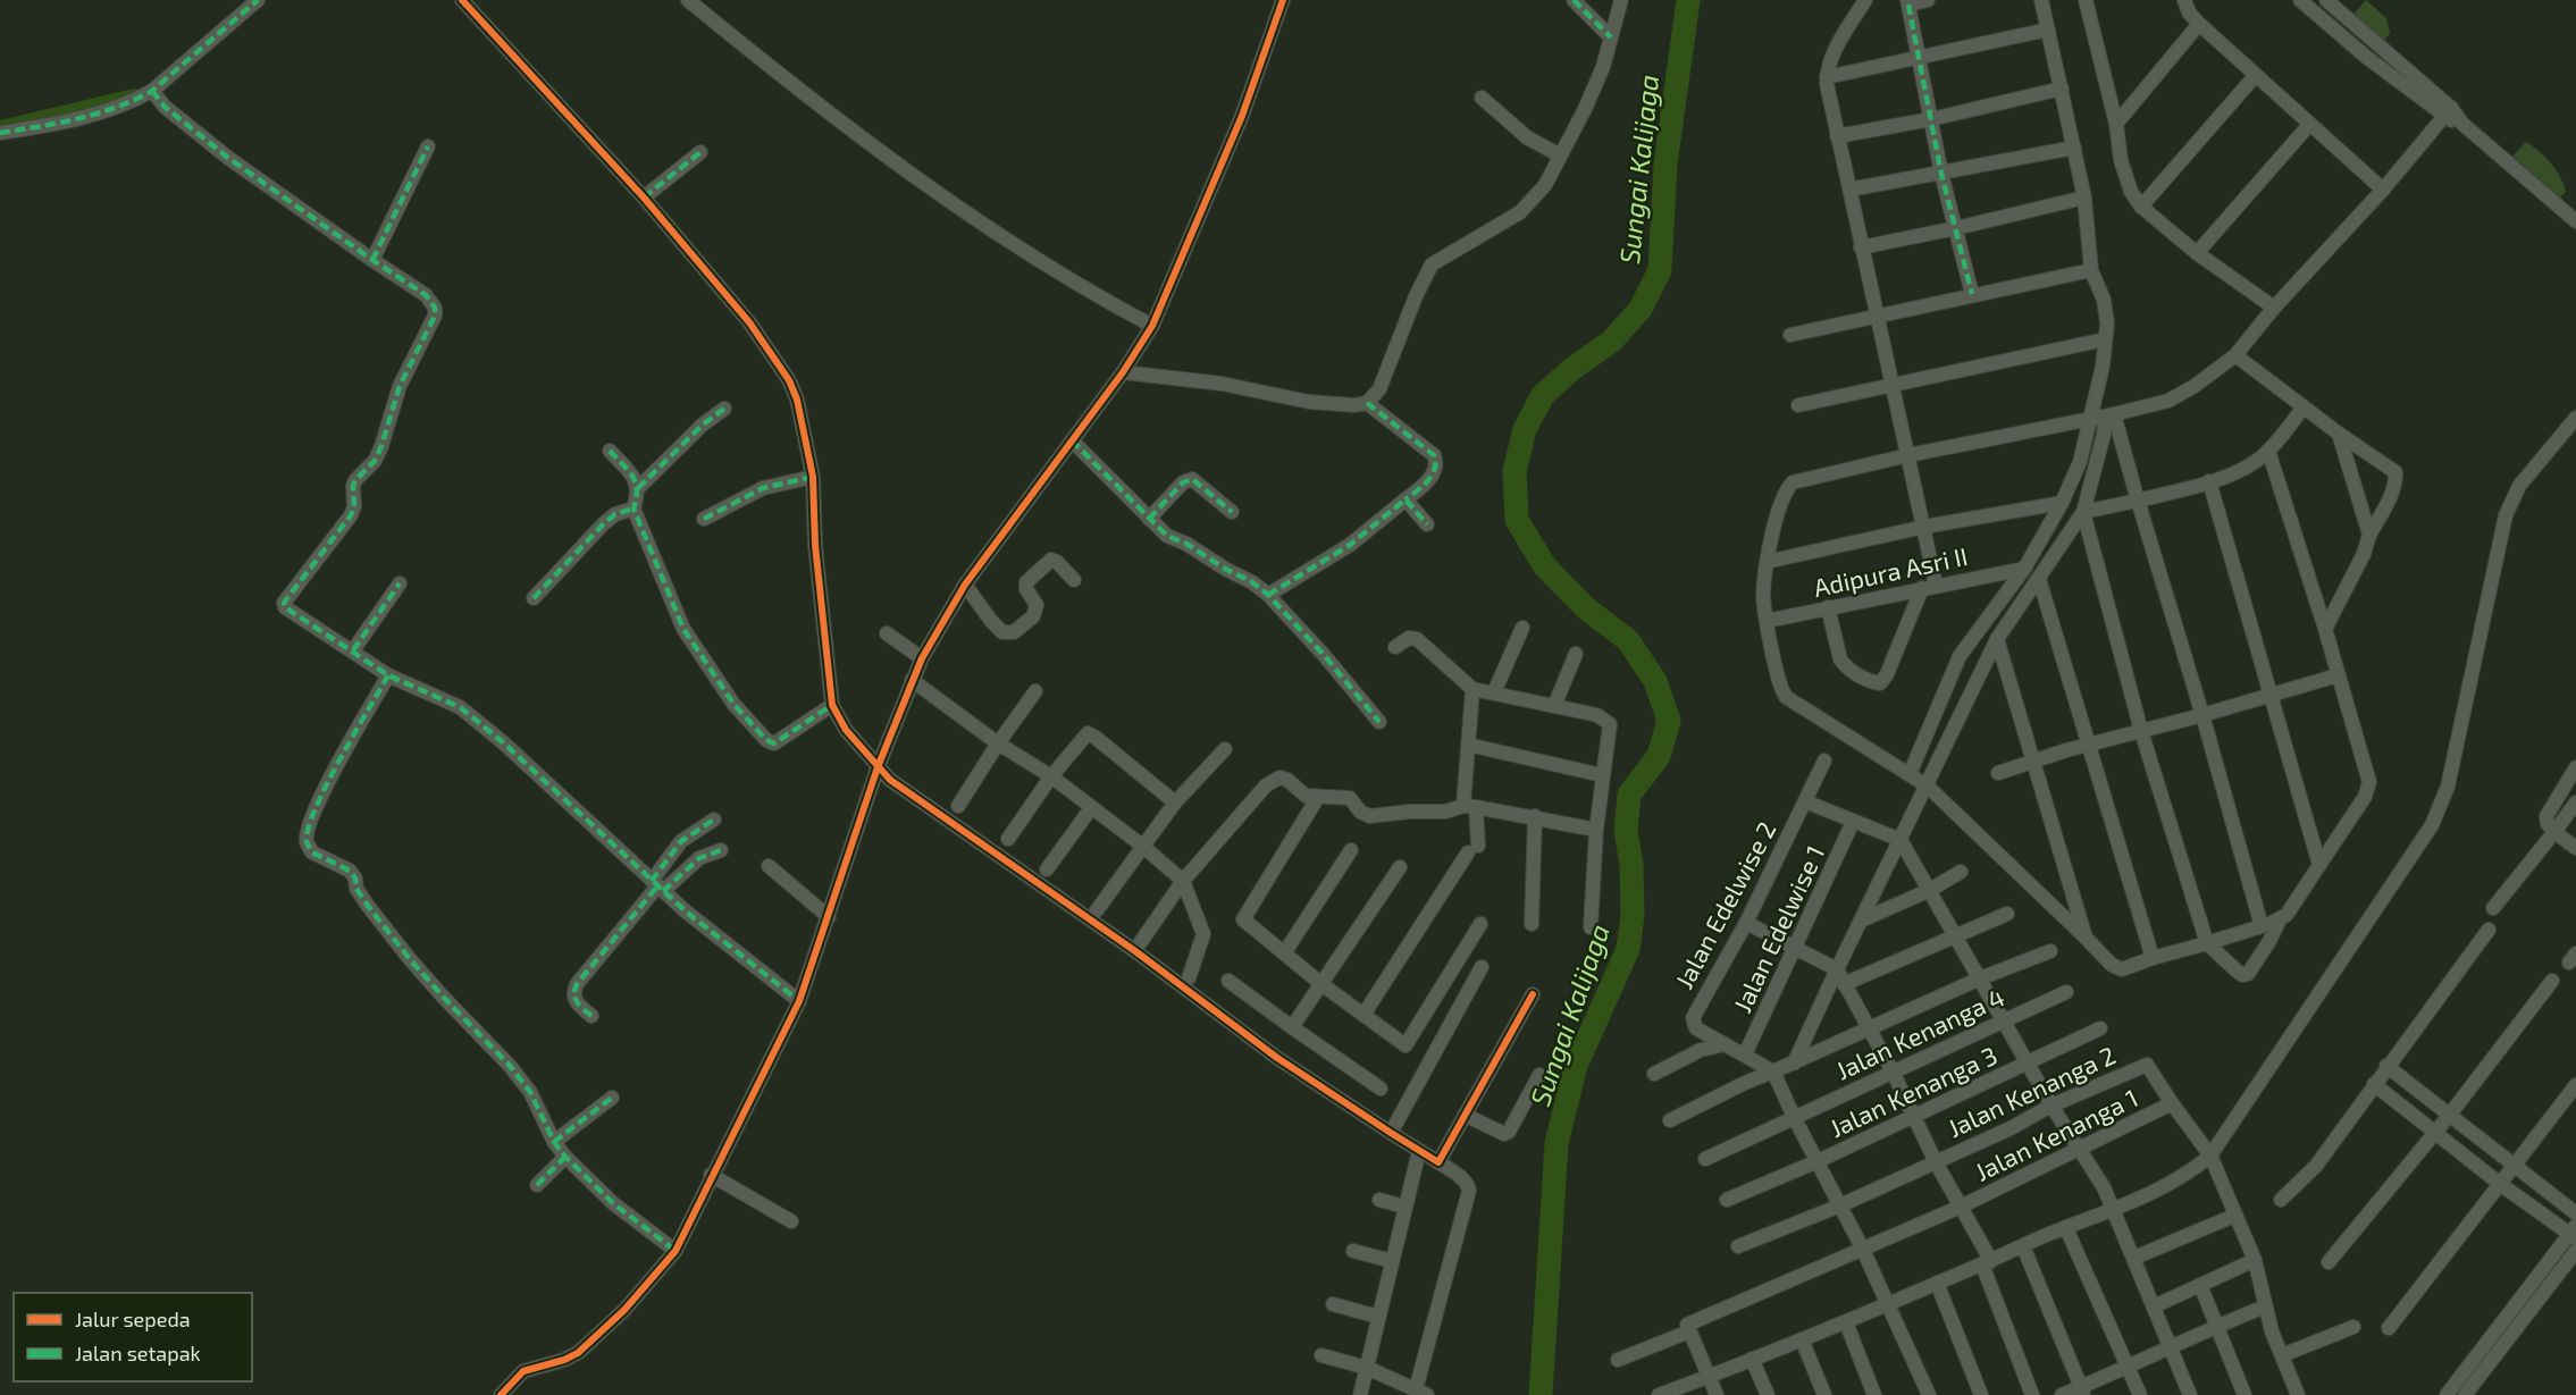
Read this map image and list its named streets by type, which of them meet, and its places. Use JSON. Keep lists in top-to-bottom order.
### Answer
{
  "streets": {
    "street": [
      "Adipura Asri II",
      "Jalan Edelwise 2",
      "Jalan Edelwise 1",
      "Jalan Kenanga 4",
      "Jalan Kenanga 3",
      "Jalan Kenanga 2",
      "Jalan Kenanga 1"
    ]
  },
  "crossings": [
    ["Jalan Edelwise 2", "Jalan Edelwise 1"],
    ["Jalan Kenanga 2", "Jalan Kenanga 1"]
  ],
  "water": ["Sungai Kalijaga"],
  "legend": ["Jalur sepeda", "Jalan setapak"]
}
